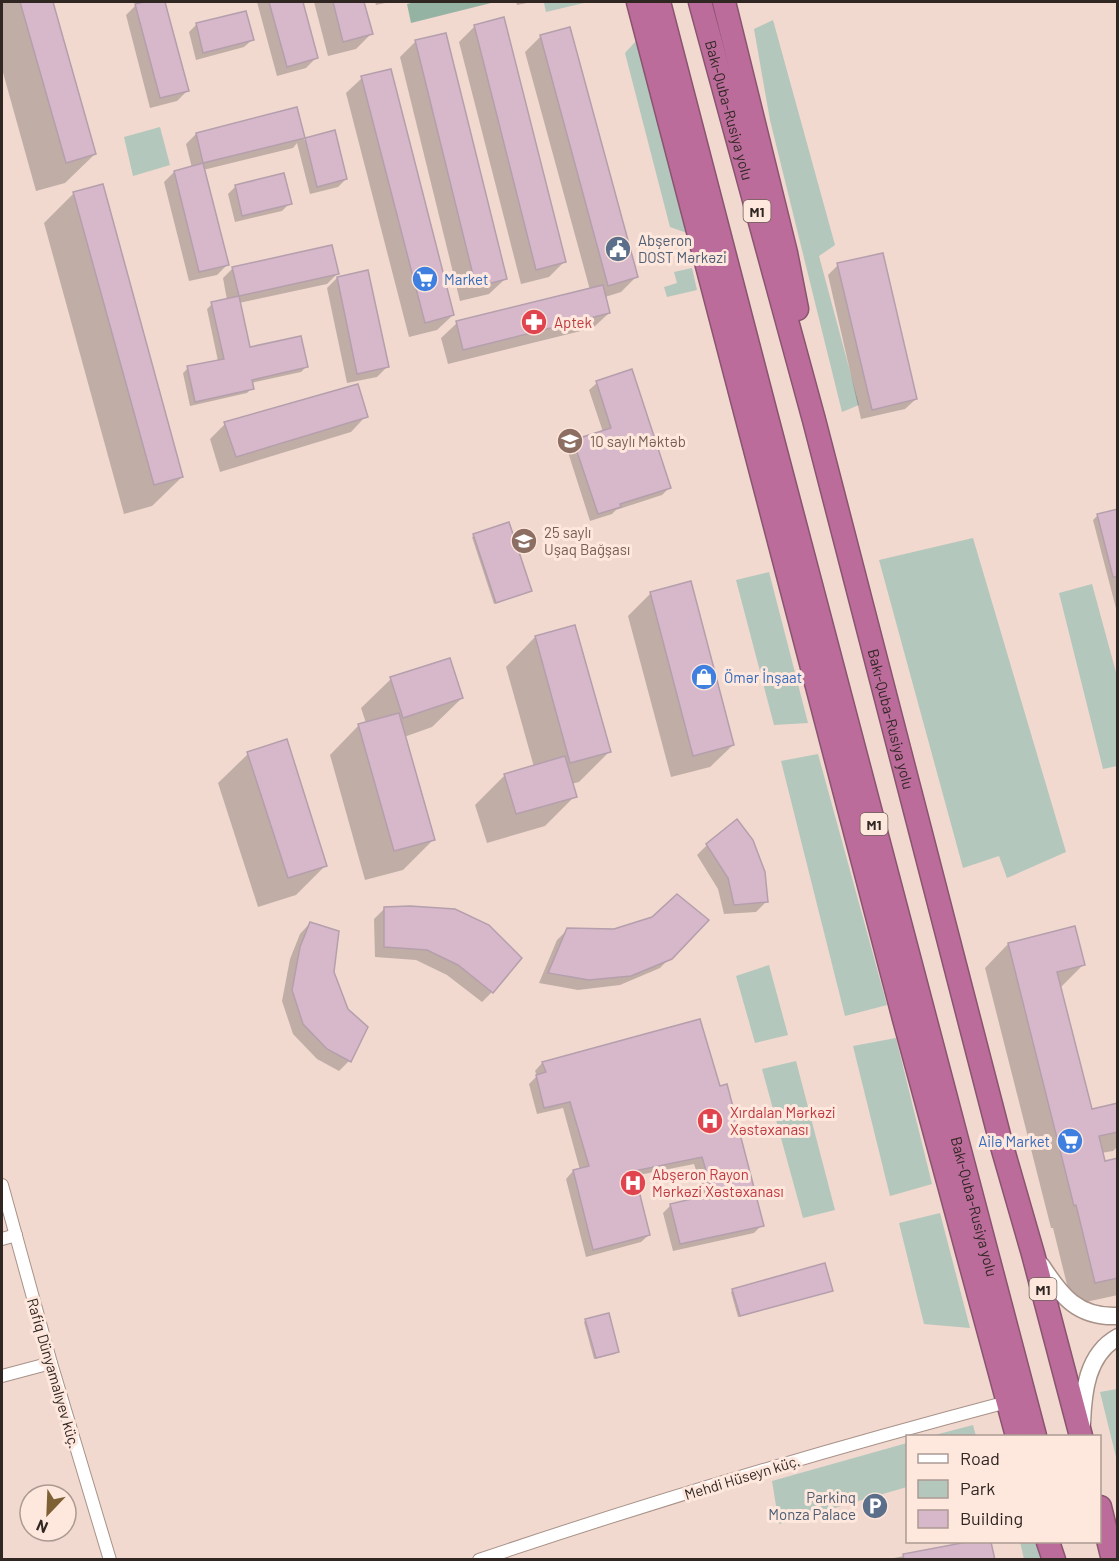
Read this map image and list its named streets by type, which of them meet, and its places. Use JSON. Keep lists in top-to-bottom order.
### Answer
{
  "streets": {
    "highway": ["Bakı-Quba-Rusiya yolu", "M1"],
    "street": ["Rafiq Dünyamalıyev küç.", "Mehdi Hüseyn küç."]
  },
  "places": {
    "public building": ["Abşeron DOST Mərkəzi"],
    "supermarket": ["Market", "Ailə Market"],
    "pharmacy": ["Aptek"],
    "school or university": ["10 saylı Məktəb", "25 saylı Uşaq Bağşası"],
    "shop": ["Ömər İnşaat"],
    "hospital": ["Xırdalan Mərkəzi Xəstəxanası", "Abşeron Rayon Mərkəzi Xəstəxanası"],
    "parking": ["Parkinq Monza Palace"]
  },
  "legend": ["Road", "Park", "Building"],
  "north": "bottom left"
}
